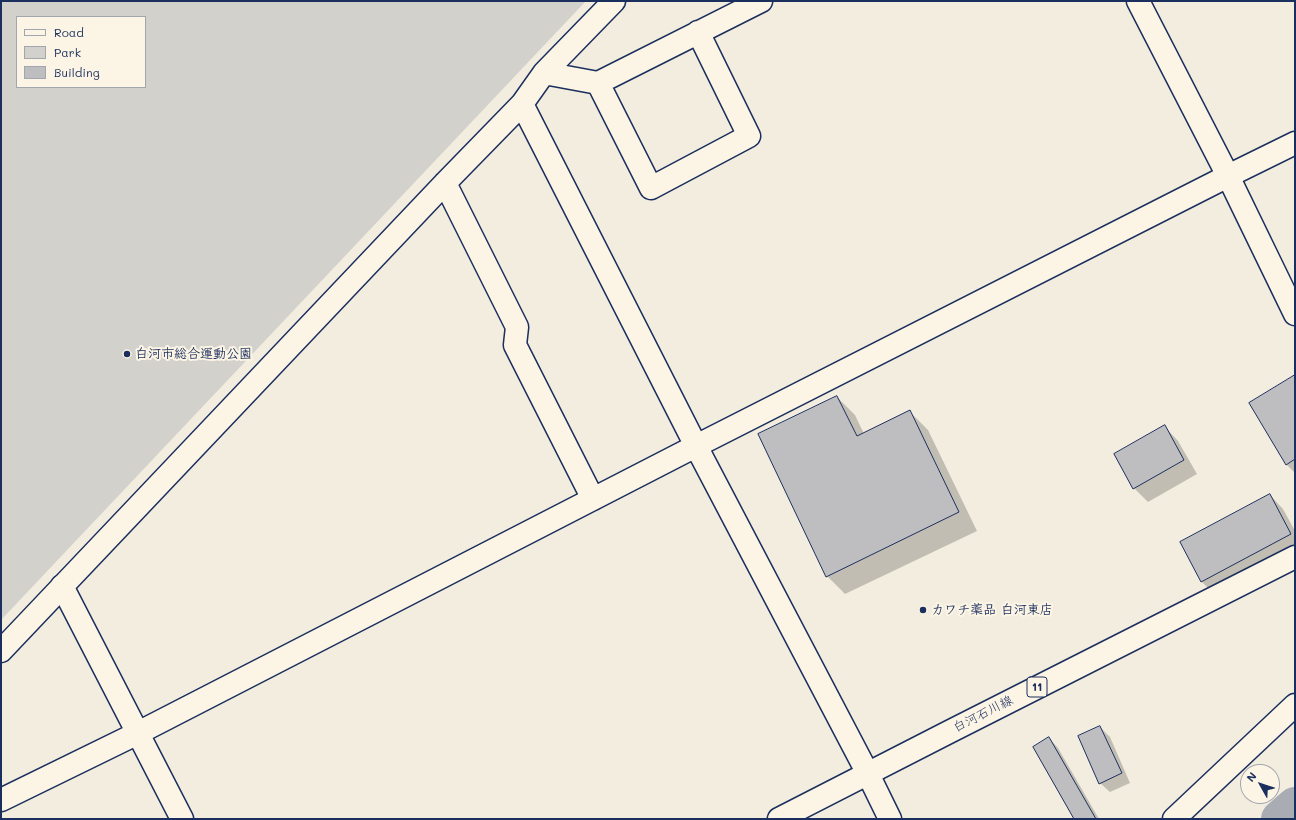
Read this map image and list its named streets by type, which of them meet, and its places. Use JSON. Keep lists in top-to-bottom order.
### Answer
{
  "streets": {
    "street": ["11", "白河石川線"]
  },
  "places": ["白河市総合運動公園", "カワチ薬品 白河東店"],
  "legend": ["Road", "Park", "Building"],
  "north": "top left"
}
